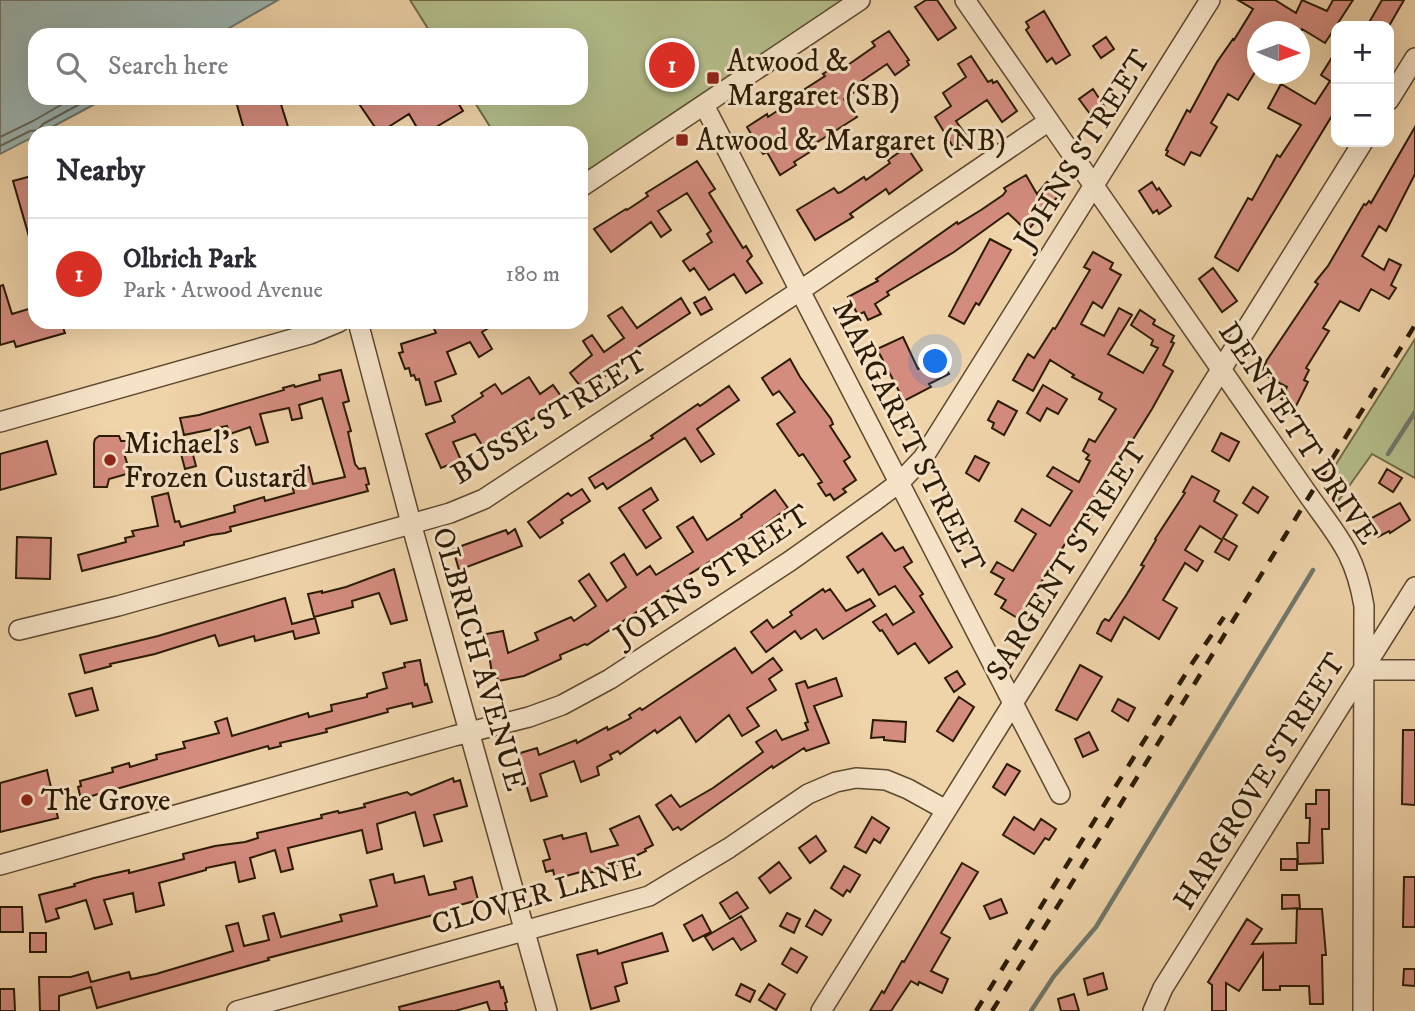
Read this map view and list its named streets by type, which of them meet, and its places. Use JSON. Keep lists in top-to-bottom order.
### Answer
{
  "streets": {
    "street": [
      "JOHNS STREET",
      "BUSSE STREET",
      "DENNETT DRIVE",
      "MARGARET STREET",
      "SARGENT STREET",
      "OLBRICH AVENUE",
      "HARGROVE STREET",
      "CLOVER LANE"
    ]
  },
  "crossings": [
    ["JOHNS STREET", "DENNETT DRIVE"],
    ["JOHNS STREET", "MARGARET STREET"],
    ["JOHNS STREET", "OLBRICH AVENUE"],
    ["BUSSE STREET", "DENNETT DRIVE"],
    ["BUSSE STREET", "MARGARET STREET"],
    ["BUSSE STREET", "OLBRICH AVENUE"],
    ["DENNETT DRIVE", "SARGENT STREET"],
    ["DENNETT DRIVE", "HARGROVE STREET"],
    ["MARGARET STREET", "SARGENT STREET"],
    ["SARGENT STREET", "CLOVER LANE"],
    ["OLBRICH AVENUE", "CLOVER LANE"]
  ],
  "places": {
    "transit": ["Atwood & Margaret (SB)", "Atwood & Margaret (NB)"],
    "other": ["Michael's Frozen Custard", "The Grove"]
  },
  "north": "right",
  "page": {
    "map_buttons": ["+", "−"],
    "search": "Search here",
    "pins": "1",
    "heading": "Nearby",
    "list": [
      {
        "mark": "1",
        "name": "Olbrich Park",
        "note": "Park · Atwood Avenue",
        "value": "180 m"
      }
    ]
  }
}
